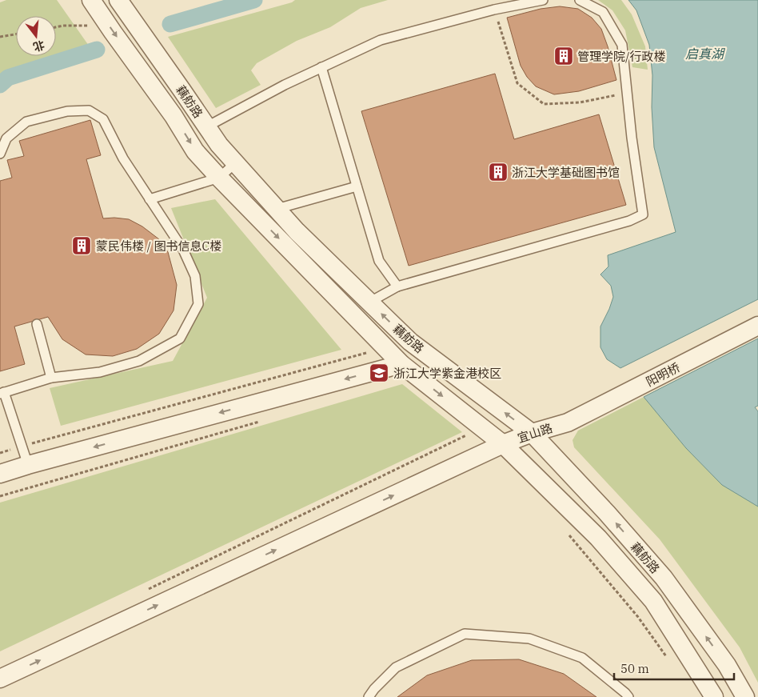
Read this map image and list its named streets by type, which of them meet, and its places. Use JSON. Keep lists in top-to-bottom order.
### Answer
{
  "streets": {
    "street": ["藕舫路", "阳明桥", "宜山路"]
  },
  "crossings": [
    ["藕舫路", "宜山路"],
    ["阳明桥", "宜山路"]
  ],
  "water": ["启真湖"],
  "places": {
    "building": ["管理学院/行政楼", "浙江大学基础图书馆", "蒙民伟楼 / 图书信息C楼"],
    "school or university": ["浙江大学紫金港校区"]
  },
  "scale_bar": "50 m",
  "north": "bottom"
}
